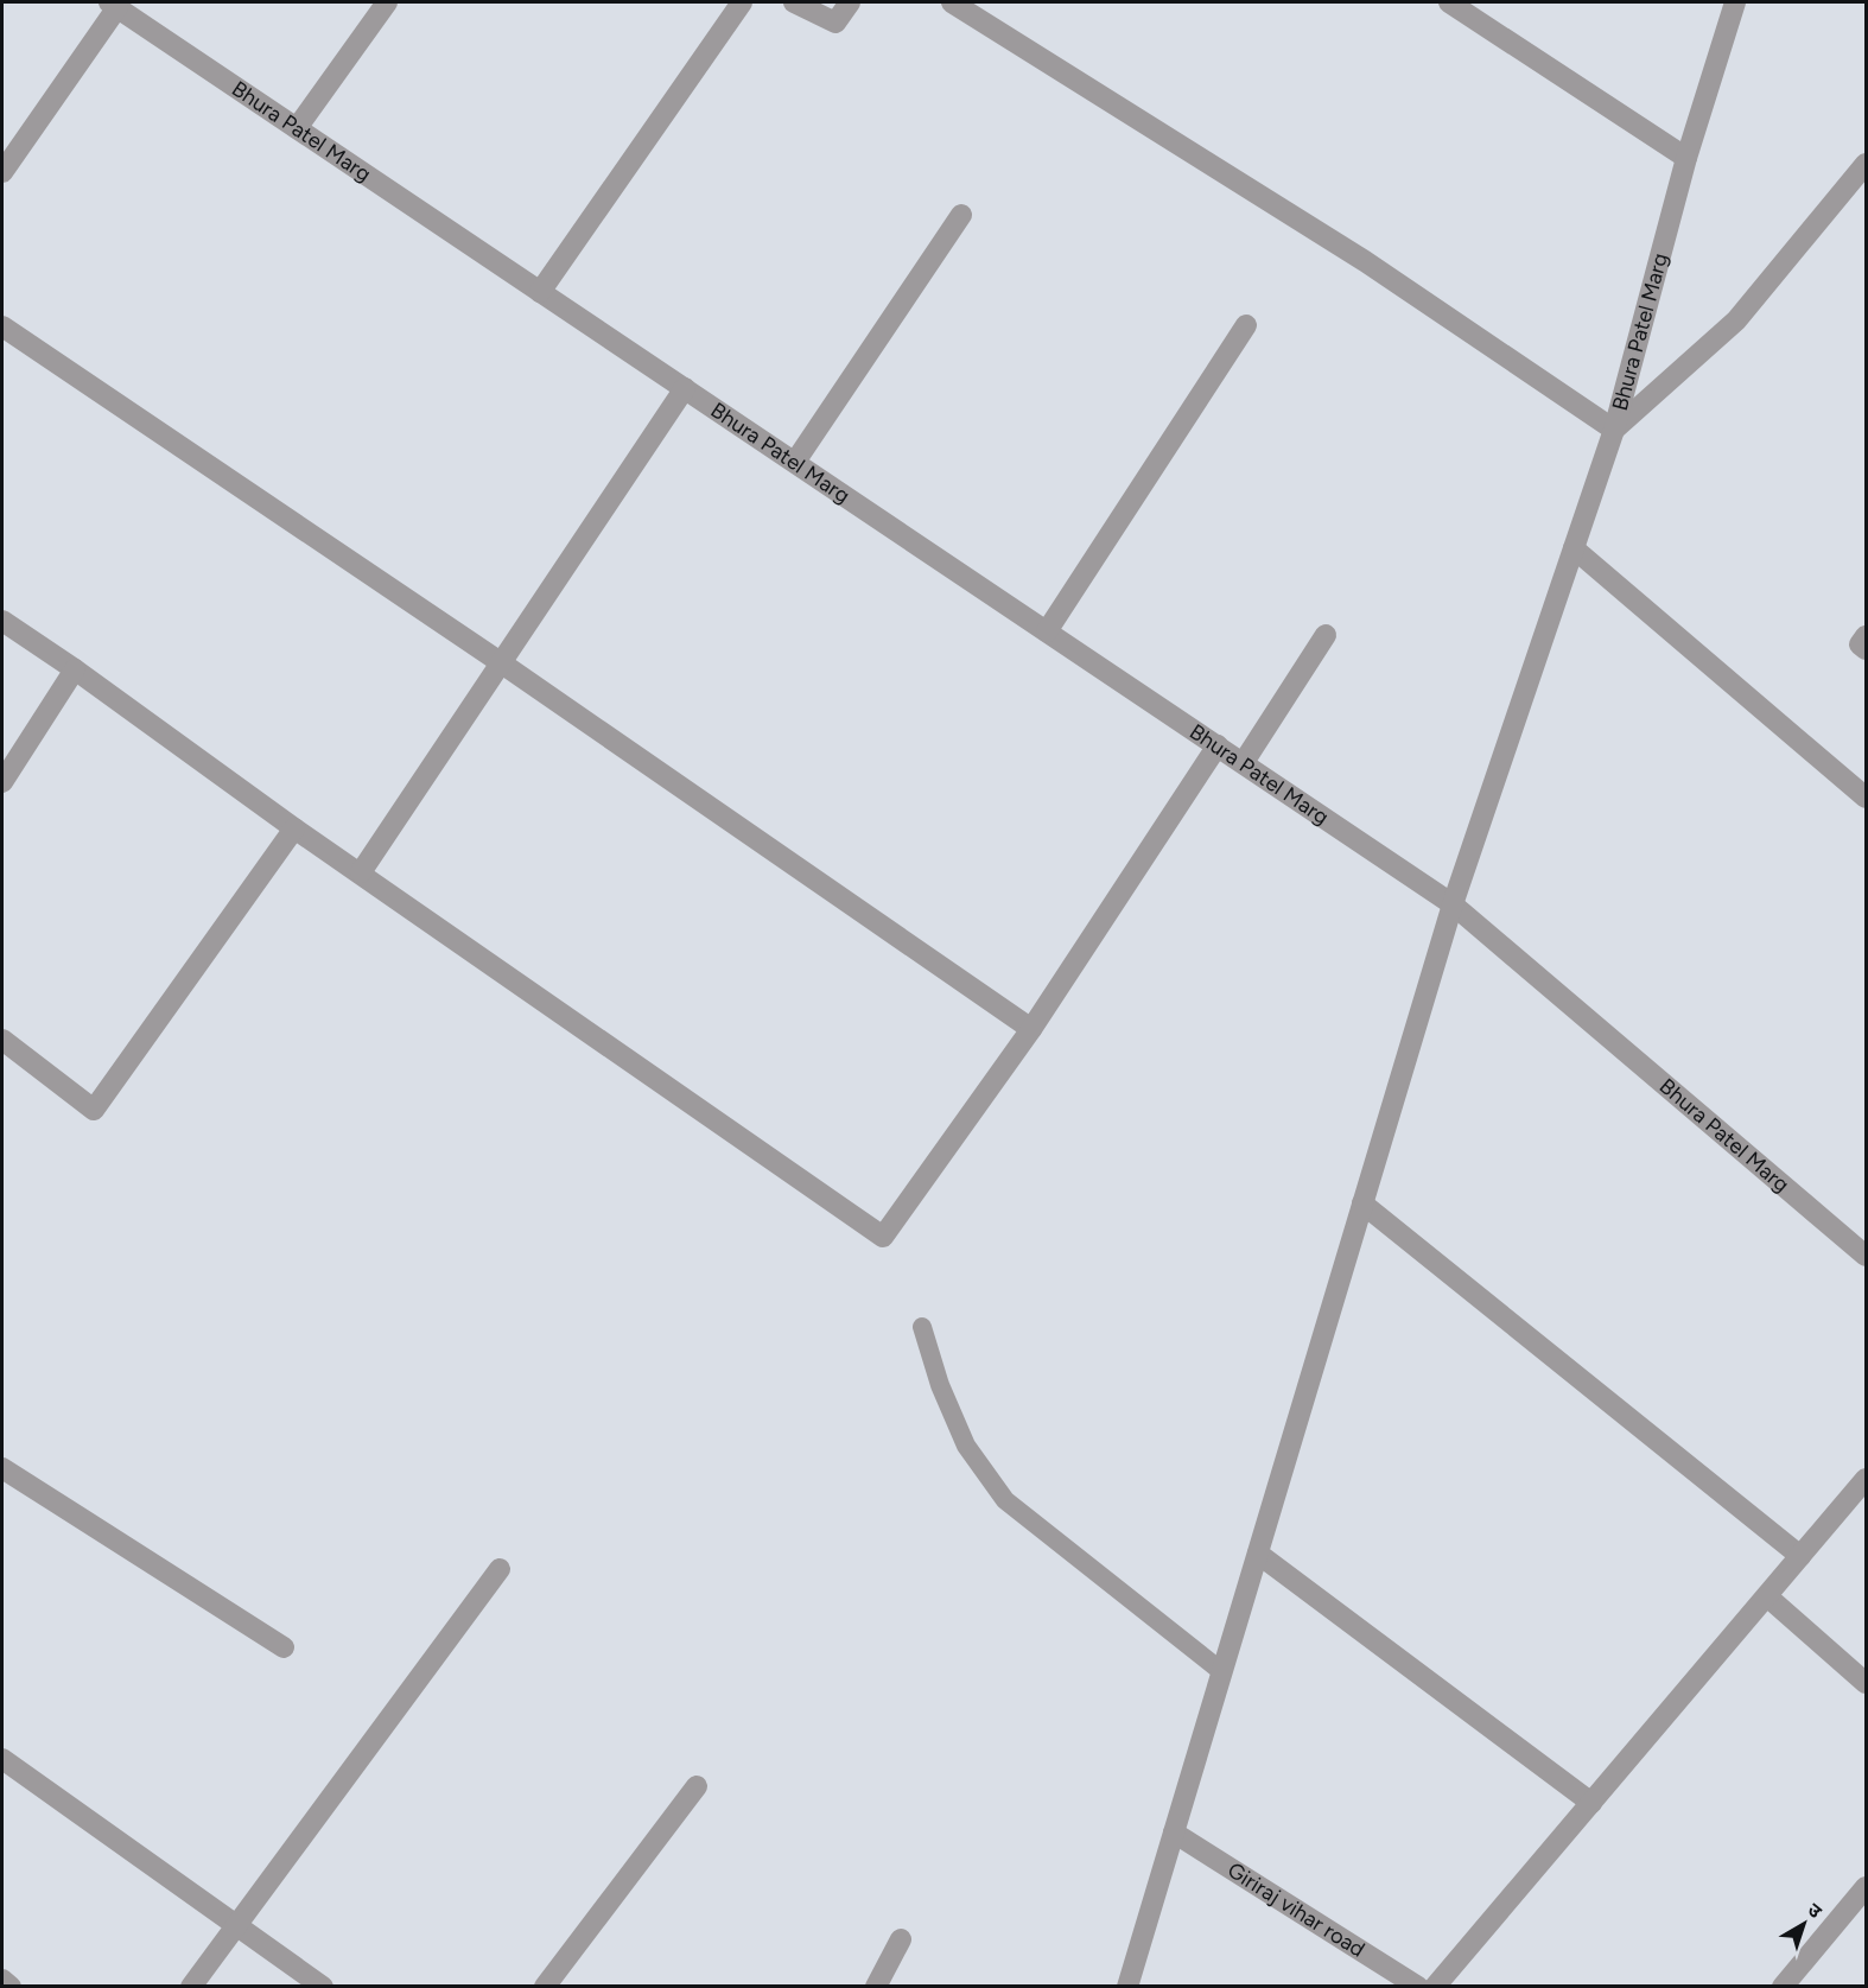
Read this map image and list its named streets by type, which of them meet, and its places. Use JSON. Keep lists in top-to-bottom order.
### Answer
{
  "streets": {
    "street": ["Bhura Patel Marg", "Giriraj vihar road"]
  },
  "north": "top right"
}
